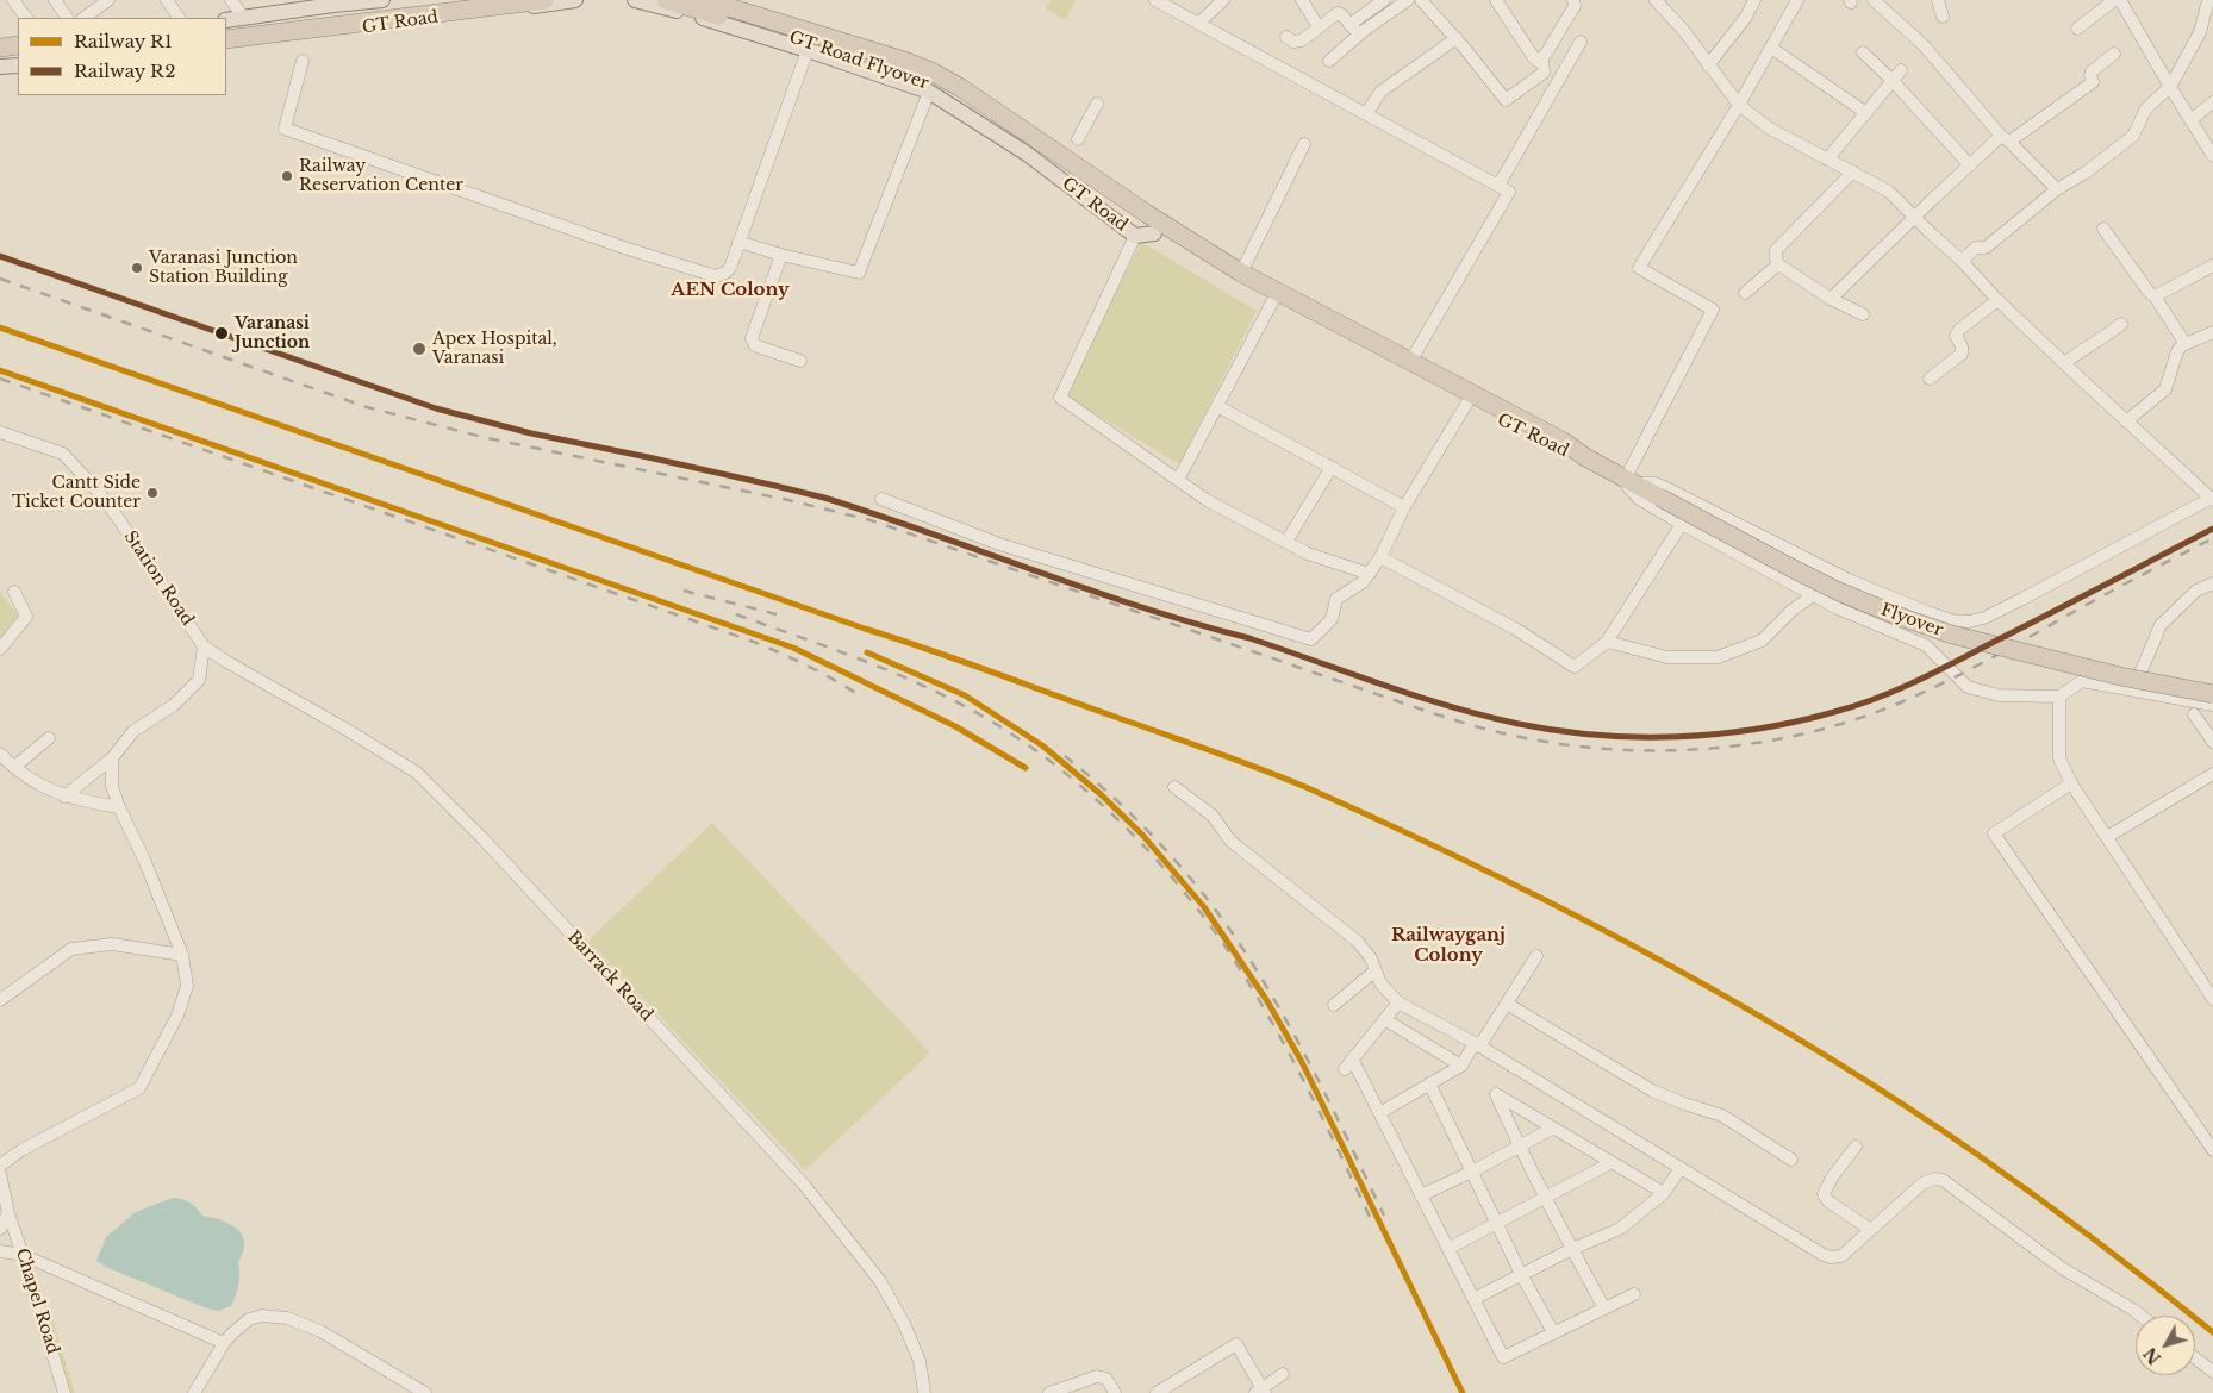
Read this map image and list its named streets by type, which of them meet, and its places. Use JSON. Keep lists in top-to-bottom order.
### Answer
{
  "streets": {
    "highway": ["GT Road", "GT Road Flyover", "Flyover"],
    "street": ["Station Road", "Barrack Road", "Chapel Road"]
  },
  "crossings": [
    ["GT Road", "GT Road Flyover"],
    ["GT Road", "Flyover"],
    ["Station Road", "Barrack Road"]
  ],
  "districts": ["AEN Colony", "Railwayganj Colony"],
  "places": [
    "Railway Reservation Center",
    "Varanasi Junction Station Building",
    "Varanasi Junction",
    "Apex Hospital, Varanasi",
    "Cantt Side Ticket Counter"
  ],
  "lines": ["rail line R2", "rail line R1"],
  "legend": ["Railway R1", "Railway R2"],
  "north": "bottom left"
}
